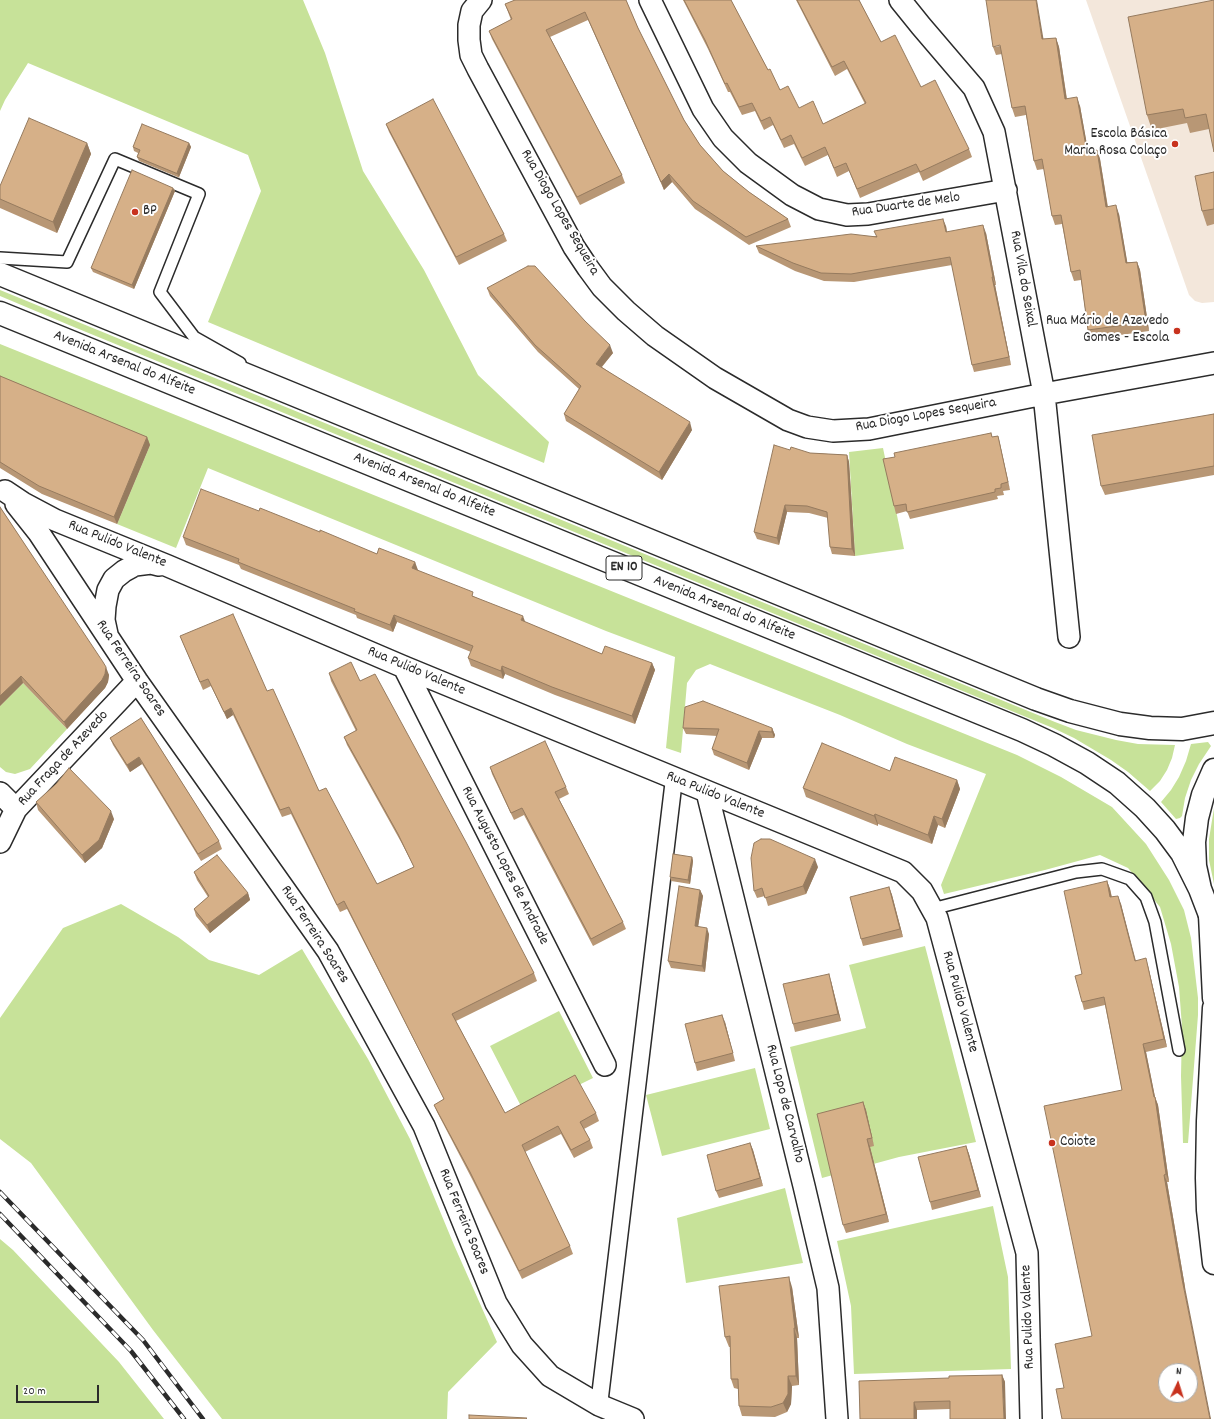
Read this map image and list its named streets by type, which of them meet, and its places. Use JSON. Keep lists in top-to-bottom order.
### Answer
{
  "streets": {
    "main road": ["Avenida Arsenal do Alfeite", "EN 10"],
    "street": [
      "Rua Duarte de Melo",
      "Rua Diogo Lopes Sequeira",
      "Rua Vila do Seixal",
      "Rua Pulido Valente",
      "Rua Ferreira Soares",
      "Rua Fraga de Azevedo",
      "Rua Augusto Lopes de Andrade",
      "Rua Lopo de Carvalho"
    ]
  },
  "crossings": [
    ["Rua Duarte de Melo", "Rua Vila do Seixal"],
    ["Rua Diogo Lopes Sequeira", "Rua Vila do Seixal"],
    ["Rua Pulido Valente", "Rua Ferreira Soares"],
    ["Rua Pulido Valente", "Rua Augusto Lopes de Andrade"],
    ["Rua Pulido Valente", "Rua Lopo de Carvalho"],
    ["Rua Ferreira Soares", "Rua Fraga de Azevedo"]
  ],
  "places": [
    "Escola Básica Maria Rosa Colaço",
    "BP",
    "Rua Mário de Azevedo Gomes - Escola",
    "Coiote"
  ],
  "scale_bar": "20 m",
  "north": "top"
}
